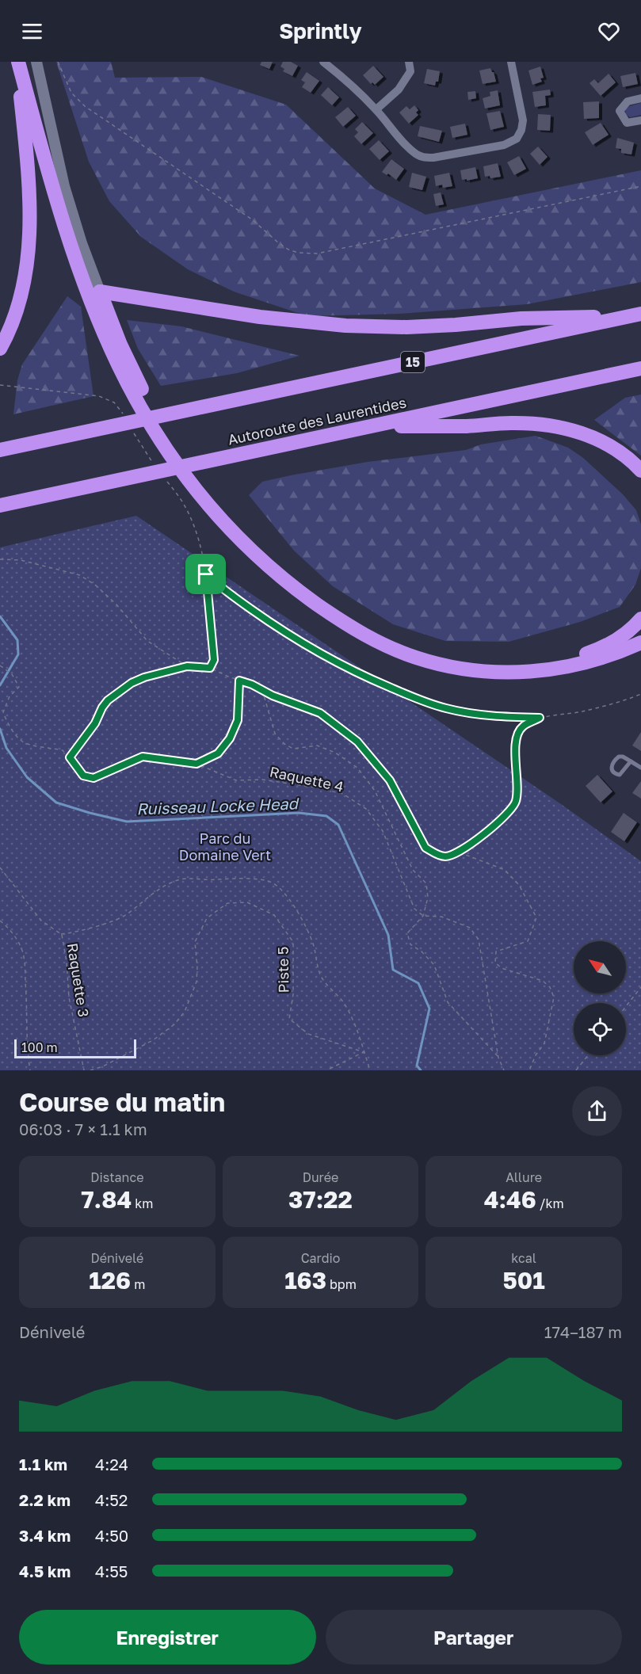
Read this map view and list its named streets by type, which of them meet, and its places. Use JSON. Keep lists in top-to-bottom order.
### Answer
{
  "streets": {
    "highway": ["15", "Autoroute des Laurentides"],
    "path": ["Raquette 4", "Piste 5", "Raquette 3"]
  },
  "crossings": [
    ["Piste 5", "Raquette 3"]
  ],
  "water": ["Ruisseau Locke Head"],
  "parks": ["Parc du Domaine Vert"],
  "scale_bar": "100 m",
  "north": "top left",
  "page": {
    "header": "Sprintly",
    "scale": "100 m",
    "heading": ["Course du matin", "06:03 · 7 × 1.1 km"],
    "stats": [
      ["Distance", "7.84 km"],
      ["Durée", "37:22"],
      ["Allure", "4:46 /km"],
      ["Dénivelé", "126 m"],
      ["Cardio", "163 bpm"],
      ["kcal", "501"]
    ],
    "chart": ["Dénivelé", "174–187 m"],
    "list": [
      {
        "name": "1.1 km",
        "note": "4:24"
      },
      {
        "name": "2.2 km",
        "note": "4:52"
      },
      {
        "name": "3.4 km",
        "note": "4:50"
      },
      {
        "name": "4.5 km",
        "note": "4:55"
      }
    ],
    "buttons": ["Enregistrer", "Partager"]
  }
}
